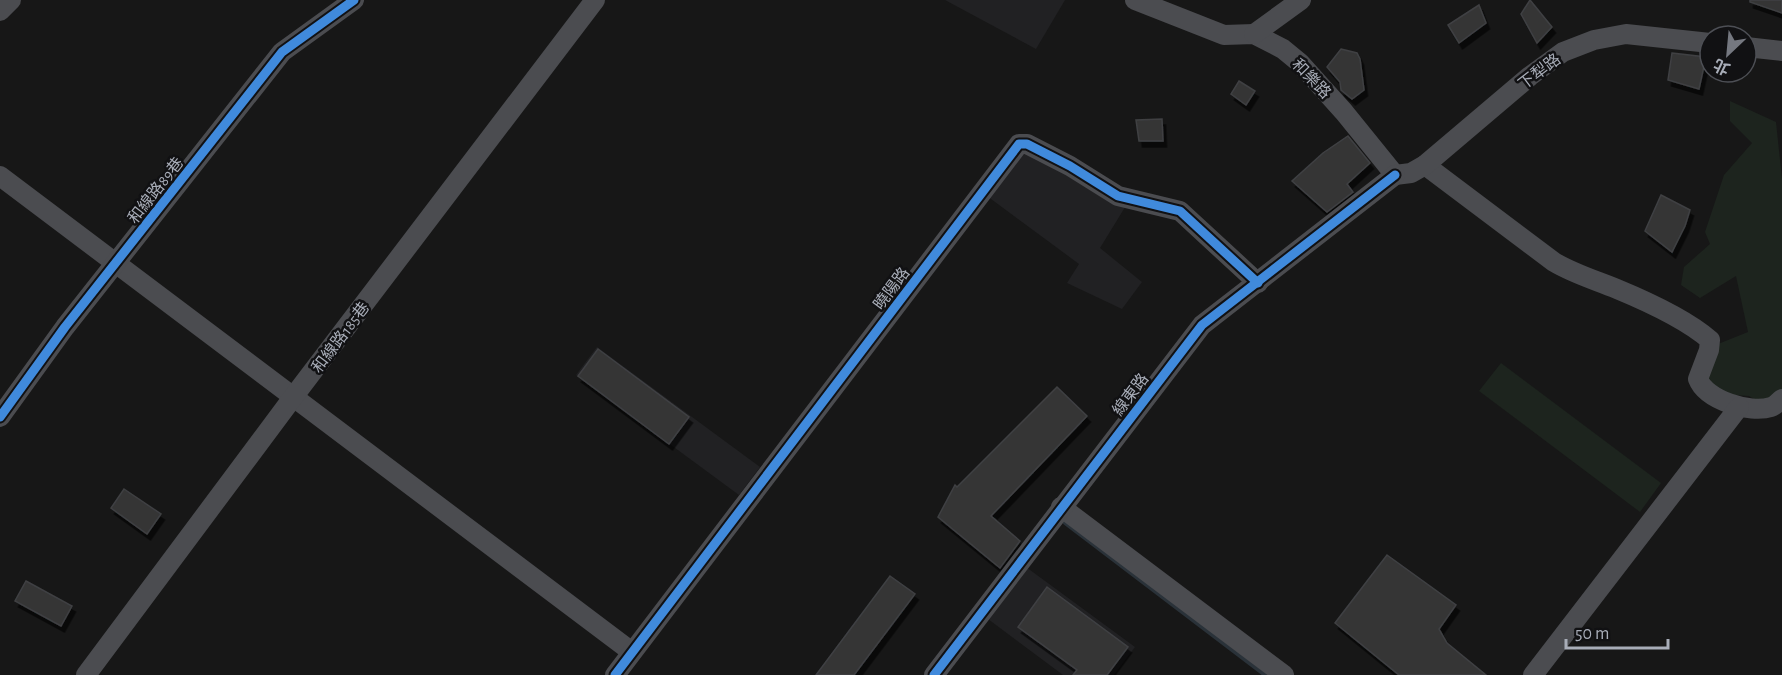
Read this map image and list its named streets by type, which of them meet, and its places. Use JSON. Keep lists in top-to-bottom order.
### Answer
{
  "streets": {
    "street": [
      "下犁路",
      "和樂路",
      "和線路89巷",
      "曉陽路",
      "和線路185巷",
      "線東路"
    ]
  },
  "crossings": [
    ["下犁路", "和樂路"],
    ["下犁路", "線東路"],
    ["和樂路", "線東路"],
    ["曉陽路", "線東路"]
  ],
  "scale_bar": "50 m",
  "north": "bottom left"
}
